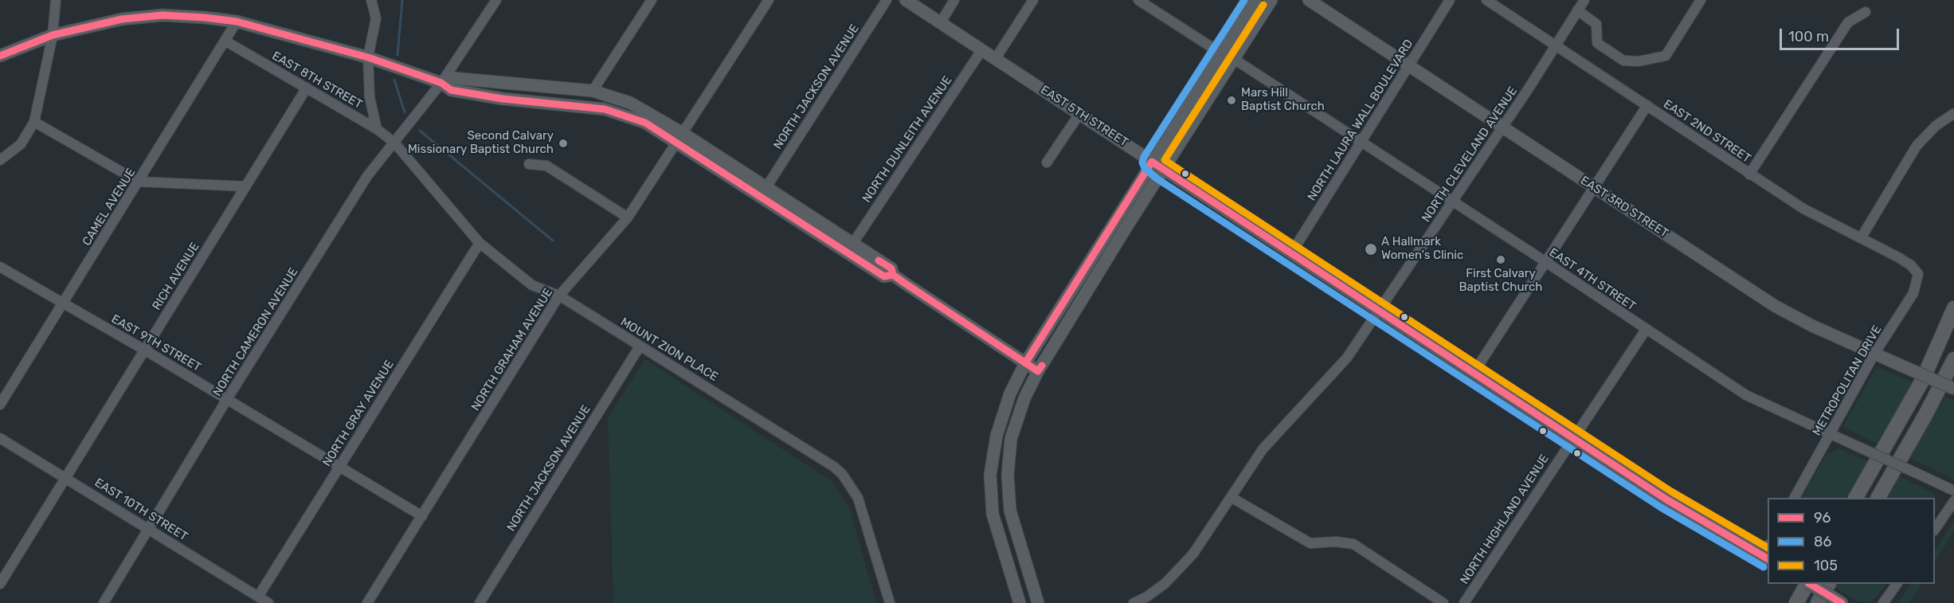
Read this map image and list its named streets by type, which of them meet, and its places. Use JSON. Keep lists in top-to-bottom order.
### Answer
{
  "streets": {
    "main road": ["EAST 5TH STREET", "EAST 3RD STREET"],
    "street": [
      "EAST 8TH STREET",
      "NORTH JACKSON AVENUE",
      "NORTH LAURA WALL BOULEVARD",
      "EAST 2ND STREET",
      "NORTH DUNLEITH AVENUE",
      "NORTH CLEVELAND AVENUE",
      "CAMEL AVENUE",
      "RICH AVENUE",
      "EAST 4TH STREET",
      "NORTH CAMERON AVENUE",
      "EAST 9TH STREET",
      "NORTH GRAHAM AVENUE",
      "MOUNT ZION PLACE",
      "METROPOLITAN DRIVE",
      "NORTH GRAY AVENUE",
      "EAST 10TH STREET",
      "NORTH HIGHLAND AVENUE"
    ]
  },
  "crossings": [
    ["EAST 8TH STREET", "CAMEL AVENUE"],
    ["EAST 8TH STREET", "RICH AVENUE"],
    ["EAST 8TH STREET", "NORTH CAMERON AVENUE"],
    ["EAST 8TH STREET", "MOUNT ZION PLACE"],
    ["NORTH JACKSON AVENUE", "MOUNT ZION PLACE"],
    ["EAST 5TH STREET", "NORTH LAURA WALL BOULEVARD"],
    ["EAST 5TH STREET", "NORTH DUNLEITH AVENUE"],
    ["EAST 5TH STREET", "NORTH CLEVELAND AVENUE"],
    ["EAST 5TH STREET", "NORTH HIGHLAND AVENUE"],
    ["NORTH LAURA WALL BOULEVARD", "EAST 3RD STREET"],
    ["NORTH LAURA WALL BOULEVARD", "EAST 4TH STREET"],
    ["EAST 2ND STREET", "NORTH CLEVELAND AVENUE"],
    ["EAST 2ND STREET", "METROPOLITAN DRIVE"],
    ["NORTH CLEVELAND AVENUE", "EAST 3RD STREET"],
    ["NORTH CLEVELAND AVENUE", "EAST 4TH STREET"],
    ["CAMEL AVENUE", "EAST 9TH STREET"],
    ["EAST 3RD STREET", "METROPOLITAN DRIVE"],
    ["RICH AVENUE", "EAST 9TH STREET"],
    ["RICH AVENUE", "EAST 10TH STREET"],
    ["EAST 4TH STREET", "METROPOLITAN DRIVE"],
    ["EAST 4TH STREET", "NORTH HIGHLAND AVENUE"],
    ["NORTH CAMERON AVENUE", "EAST 9TH STREET"],
    ["NORTH CAMERON AVENUE", "MOUNT ZION PLACE"],
    ["NORTH CAMERON AVENUE", "EAST 10TH STREET"],
    ["EAST 9TH STREET", "NORTH GRAHAM AVENUE"],
    ["EAST 9TH STREET", "NORTH GRAY AVENUE"],
    ["NORTH GRAHAM AVENUE", "MOUNT ZION PLACE"],
    ["MOUNT ZION PLACE", "NORTH GRAY AVENUE"],
    ["NORTH GRAY AVENUE", "EAST 10TH STREET"]
  ],
  "places": [
    "Mars Hill Baptist Church",
    "Second Calvary Missionary Baptist Church",
    "A Hallmark Women's Clinic",
    "First Calvary Baptist Church"
  ],
  "lines": ["transit line 86", "transit line 105", "transit line 96"],
  "legend": ["96", "86", "105"],
  "scale_bar": "100 m"
}
